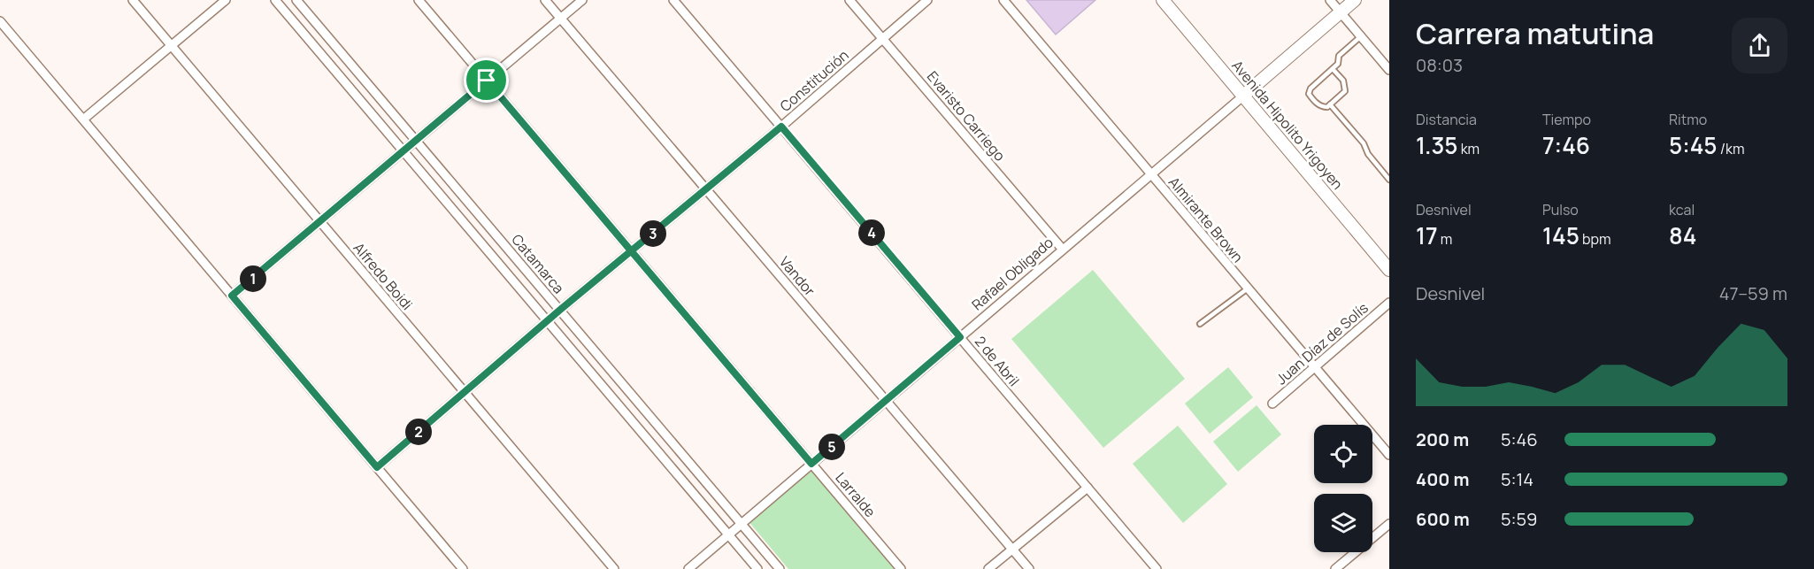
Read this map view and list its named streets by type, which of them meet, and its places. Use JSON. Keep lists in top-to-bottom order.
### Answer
{
  "streets": {
    "main road": ["Avenida Hipolito Yrigoyen", "Rafael Obligado"],
    "street": [
      "Constitución",
      "Evaristo Carriego",
      "Almirante Brown",
      "Catamarca",
      "Alfredo Boidi",
      "Vandor",
      "Juan Díaz de Solís",
      "2 de Abril",
      "Larralde"
    ]
  },
  "crossings": [
    ["Constitución", "Evaristo Carriego"],
    ["Constitución", "Catamarca"],
    ["Constitución", "Alfredo Boidi"],
    ["Constitución", "Vandor"],
    ["Constitución", "2 de Abril"],
    ["Constitución", "Larralde"],
    ["Evaristo Carriego", "Rafael Obligado"],
    ["Avenida Hipolito Yrigoyen", "Rafael Obligado"],
    ["Almirante Brown", "Rafael Obligado"],
    ["Almirante Brown", "Juan Díaz de Solís"],
    ["Catamarca", "Rafael Obligado"],
    ["Rafael Obligado", "Vandor"],
    ["Rafael Obligado", "2 de Abril"],
    ["Rafael Obligado", "Larralde"]
  ],
  "page": {
    "heading": ["Carrera matutina", "08:03"],
    "stats": [
      ["Distancia", "1.35 km"],
      ["Tiempo", "7:46"],
      ["Ritmo", "5:45 /km"],
      ["Desnivel", "17 m"],
      ["Pulso", "145 bpm"],
      ["kcal", "84"]
    ],
    "pins": [
      "4",
      "3",
      "1",
      "2",
      "5"
    ],
    "chart": ["Desnivel", "47–59 m"],
    "list": [
      {
        "name": "200 m",
        "note": "5:46"
      },
      {
        "name": "400 m",
        "note": "5:14"
      },
      {
        "name": "600 m",
        "note": "5:59"
      }
    ]
  }
}
